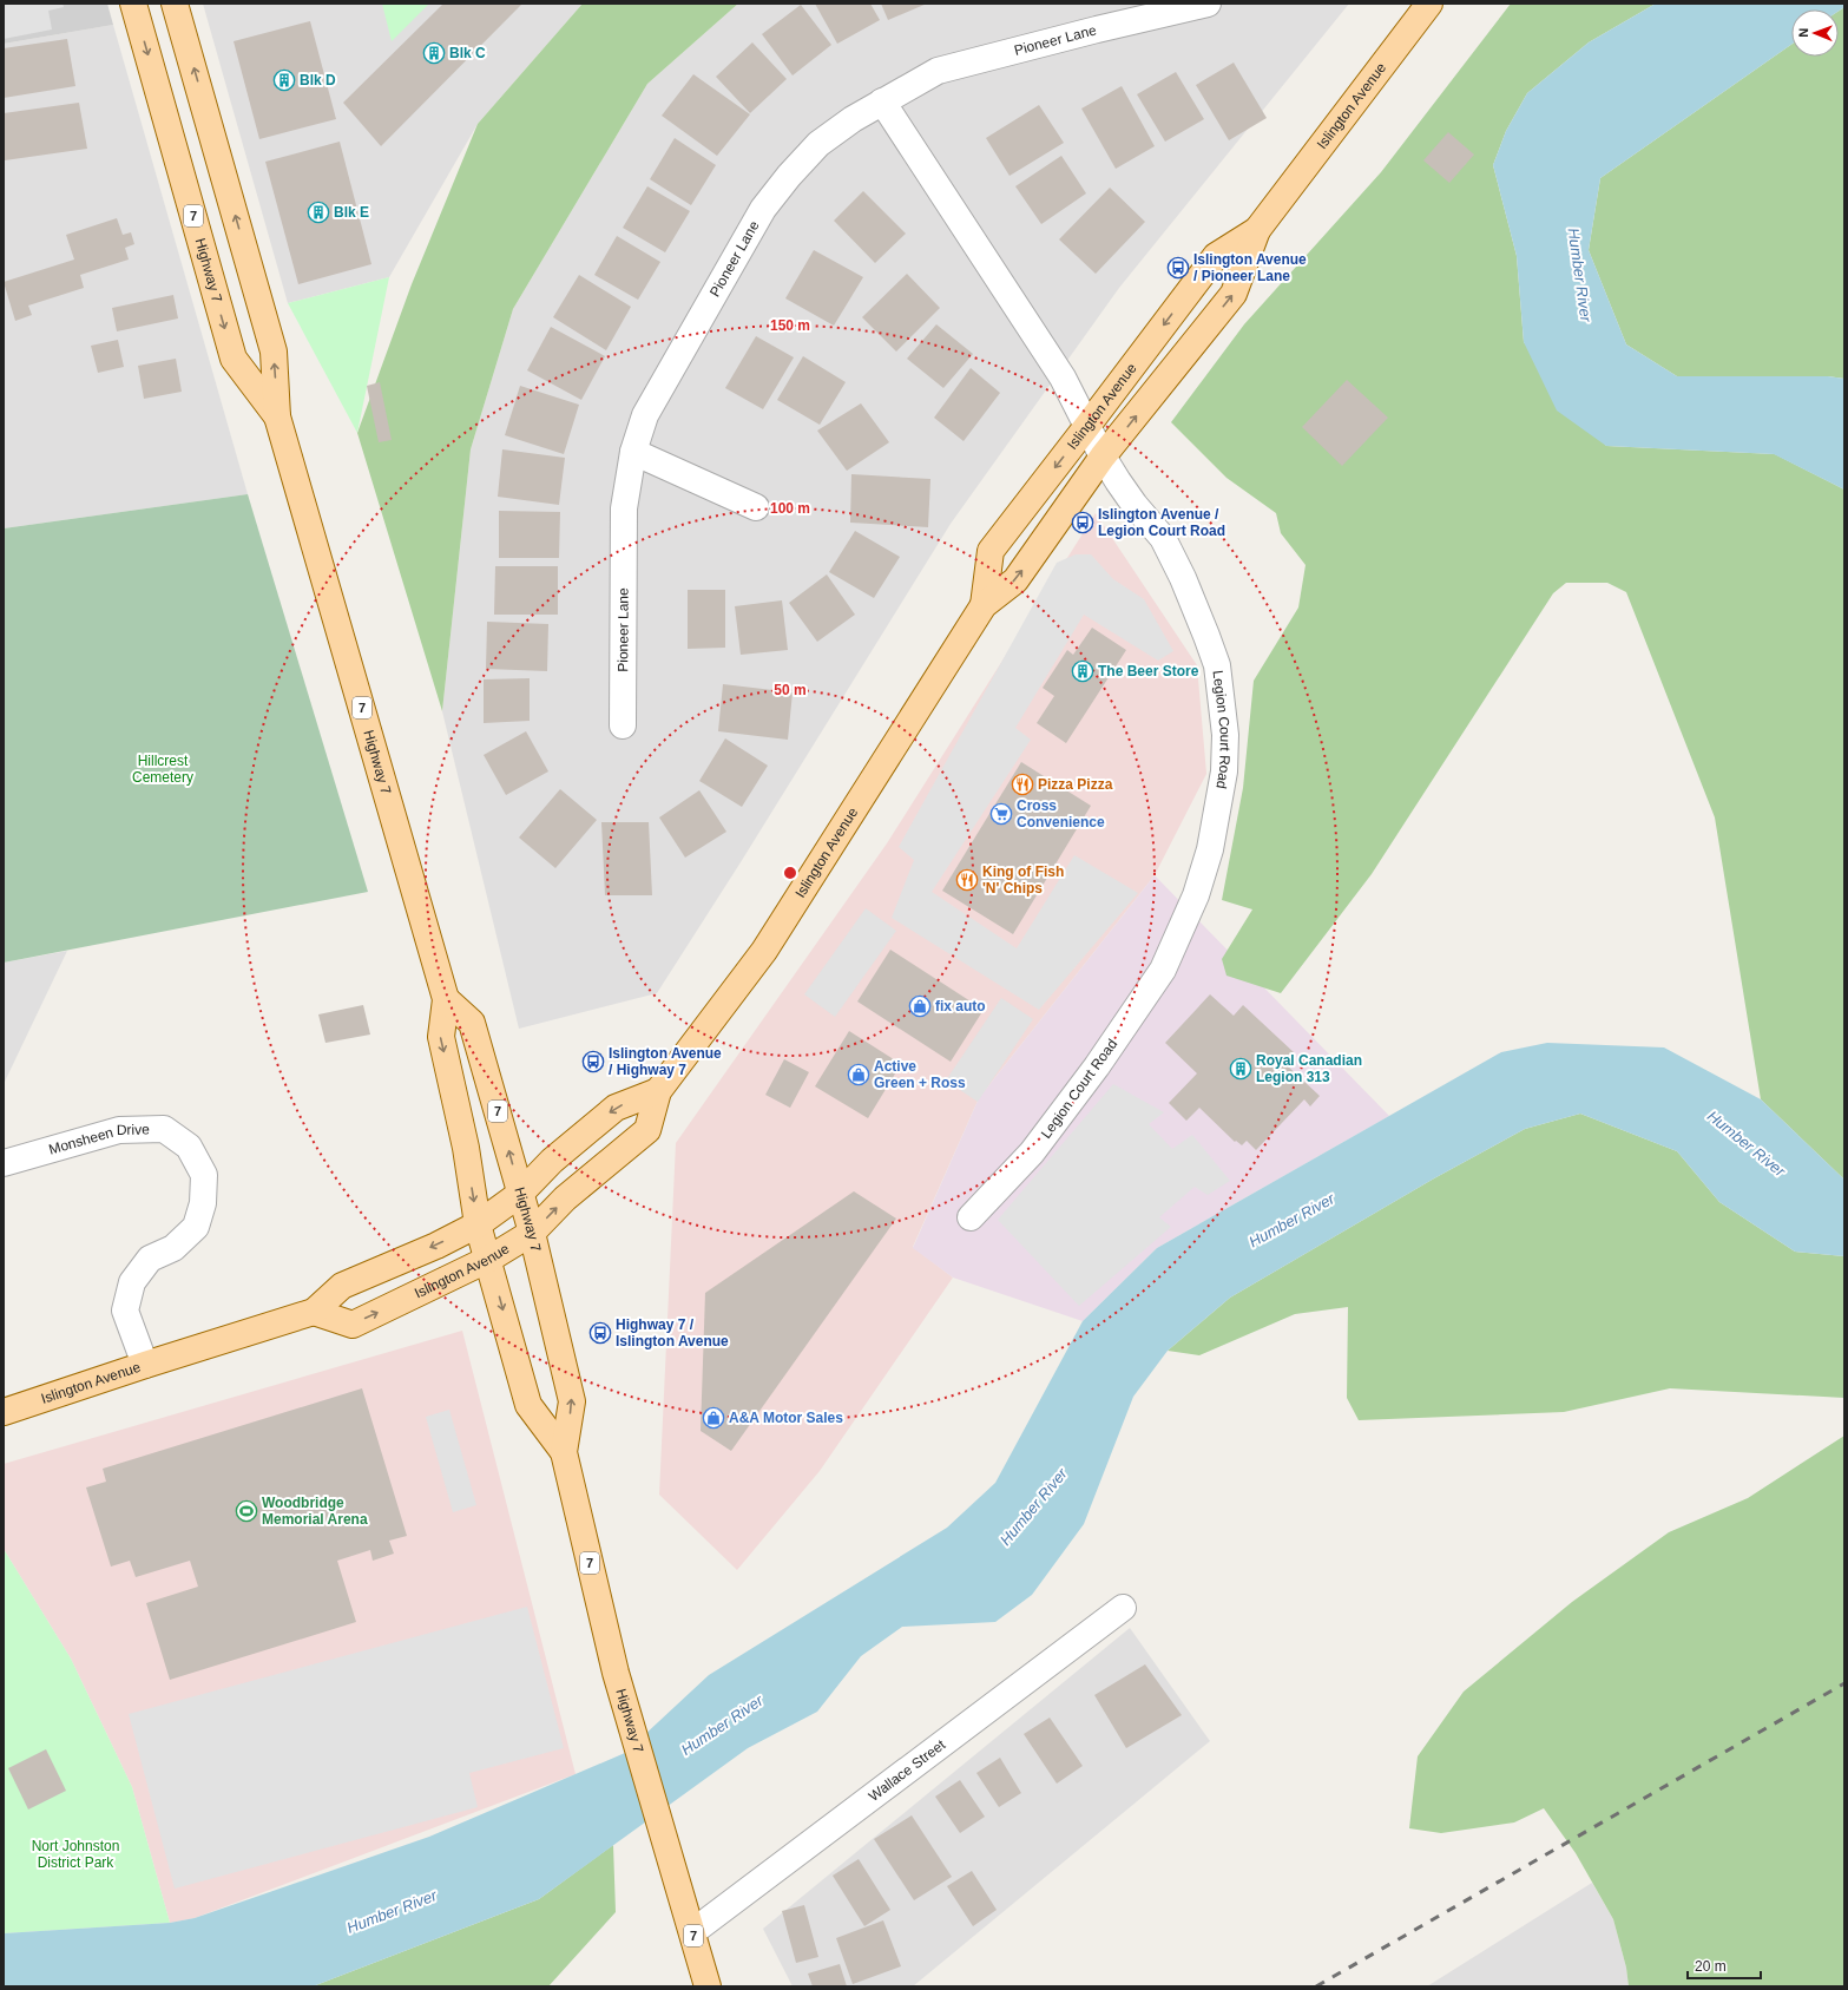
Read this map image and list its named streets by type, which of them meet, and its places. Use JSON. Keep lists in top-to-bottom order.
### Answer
{
  "streets": {
    "main road": ["Islington Avenue", "7", "Highway 7"],
    "street": [
      "Pioneer Lane",
      "Legion Court Road",
      "Monsheen Drive",
      "Wallace Street"
    ]
  },
  "crossings": [
    ["Islington Avenue", "Highway 7"],
    ["Islington Avenue", "Legion Court Road"],
    ["Islington Avenue", "Monsheen Drive"],
    ["Highway 7", "Wallace Street"]
  ],
  "water": ["Humber River"],
  "parks": ["Hillcrest Cemetery", "Nort Johnston District Park"],
  "places": {
    "building": [
      "Blk C",
      "Blk D",
      "Blk E",
      "The Beer Store",
      "Royal Canadian Legion 313"
    ],
    "bus stop": [
      "Islington Avenue / Pioneer Lane",
      "Islington Avenue / Legion Court Road",
      "Islington Avenue / Highway 7",
      "Highway 7 / Islington Avenue"
    ],
    "restaurant": ["Pizza Pizza", "King of Fish 'N' Chips"],
    "supermarket": ["Cross Convenience"],
    "shop": ["fix auto", "Active Green + Ross", "A&A Motor Sales"],
    "sports": ["Woodbridge Memorial Arena"]
  },
  "scale_bar": "20 m",
  "north": "left",
  "rings": ["150 m", "100 m", "50 m"]
}
